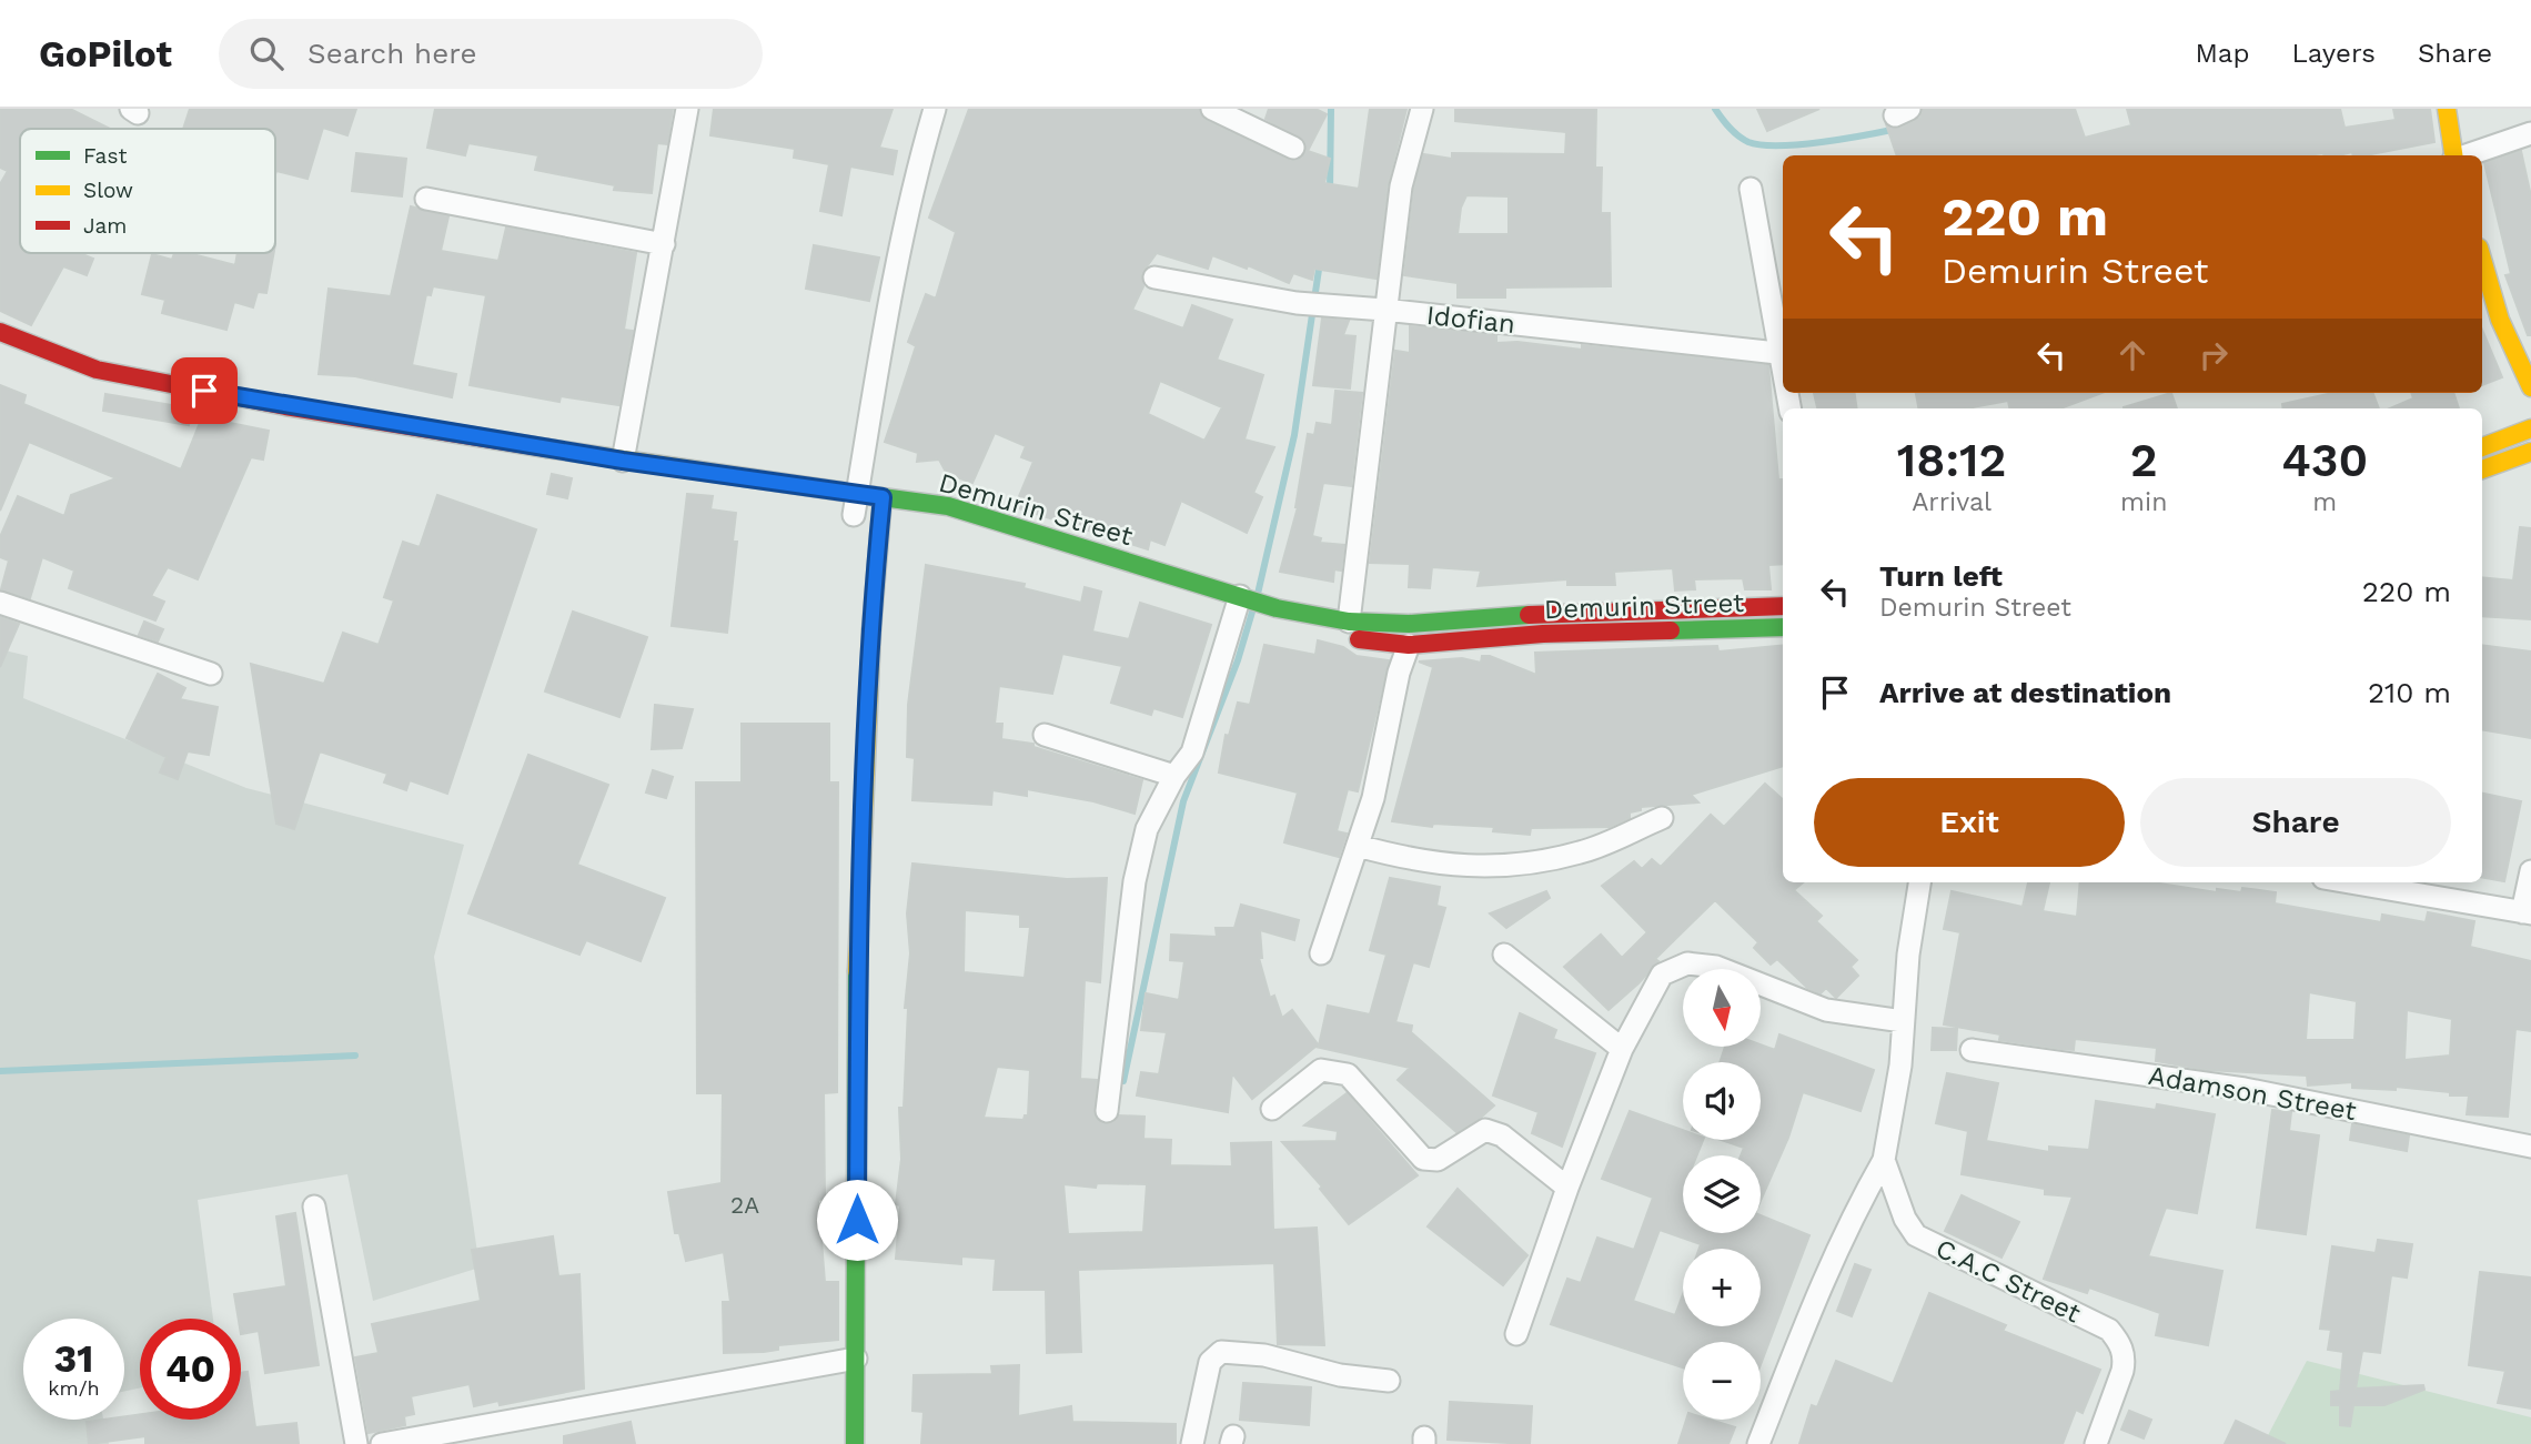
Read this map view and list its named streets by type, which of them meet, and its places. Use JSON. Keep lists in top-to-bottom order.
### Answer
{
  "streets": {
    "street": [
      "Idofian",
      "Demurin Street",
      "Adamson Street",
      "C.A.C Street"
    ]
  },
  "house_numbers": ["2A"],
  "legend": ["Fast", "Slow", "Jam"],
  "north": "bottom",
  "page": {
    "header": "GoPilot",
    "search": "Search here",
    "nav": ["Map", "Layers", "Share"],
    "turn": ["220 m", "Demurin Street"],
    "eta": [
      "18:12",
      "Arrival",
      "2",
      "min",
      "430",
      "m"
    ],
    "list": [
      {
        "name": "Turn left",
        "note": "Demurin Street",
        "value": "220 m"
      },
      {
        "name": "Arrive at destination",
        "value": "210 m"
      }
    ],
    "buttons": ["Exit", "Share"],
    "map_buttons": ["+", "−"],
    "speed": "31 km/h",
    "limit": "40"
  }
}
